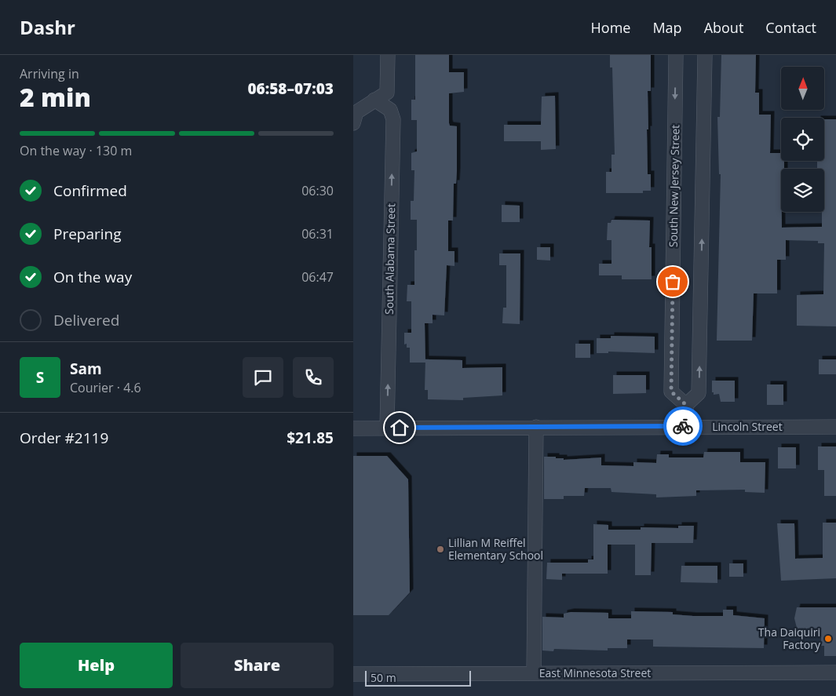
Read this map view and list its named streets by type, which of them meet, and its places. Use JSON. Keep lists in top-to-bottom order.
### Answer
{
  "streets": {
    "street": [
      "South New Jersey Street",
      "South Alabama Street",
      "Lincoln Street",
      "East Minnesota Street"
    ]
  },
  "crossings": [
    ["South Alabama Street", "Lincoln Street"]
  ],
  "one_way": ["South Alabama Street"],
  "places": ["Lillian M Reiffel Elementary School", "Tha Daiquiri Factory"],
  "scale_bar": "50 m",
  "north": "top",
  "page": {
    "header": "Dashr",
    "nav": [
      "Home",
      "Map",
      "About",
      "Contact"
    ],
    "heading": ["2 min", "Arriving in", "06:58–07:03"],
    "panel": [
      "Sam",
      "Courier · 4.6",
      "Order #2119",
      "$21.85"
    ],
    "bar": "On the way · 130 m",
    "list": [
      ["Confirmed", "06:30"],
      ["Preparing", "06:31"],
      ["On the way", "06:47"],
      "Delivered"
    ],
    "round": "S",
    "buttons": ["Help", "Share"],
    "scale": "50 m"
  }
}
